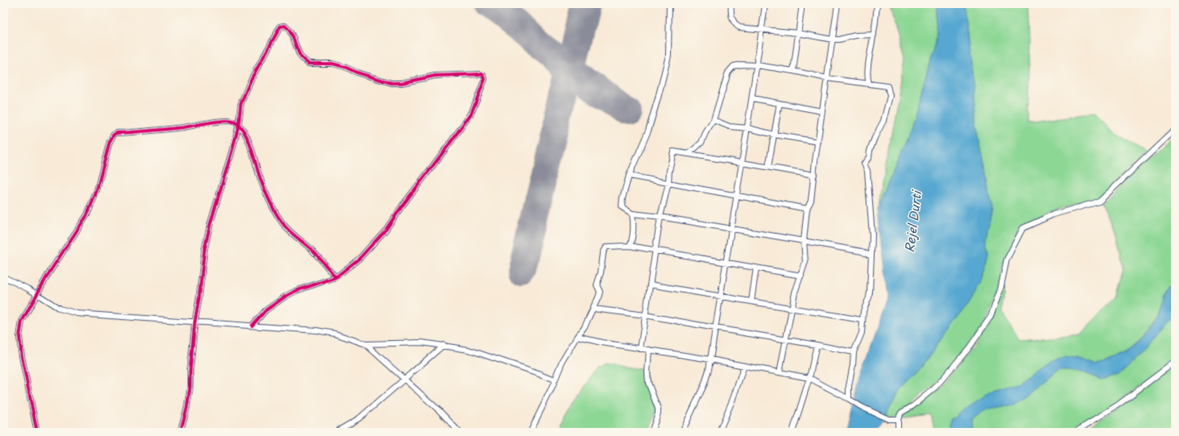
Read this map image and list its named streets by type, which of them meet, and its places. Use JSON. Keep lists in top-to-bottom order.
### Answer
{
  "water": ["Rejel Durti"]
}
